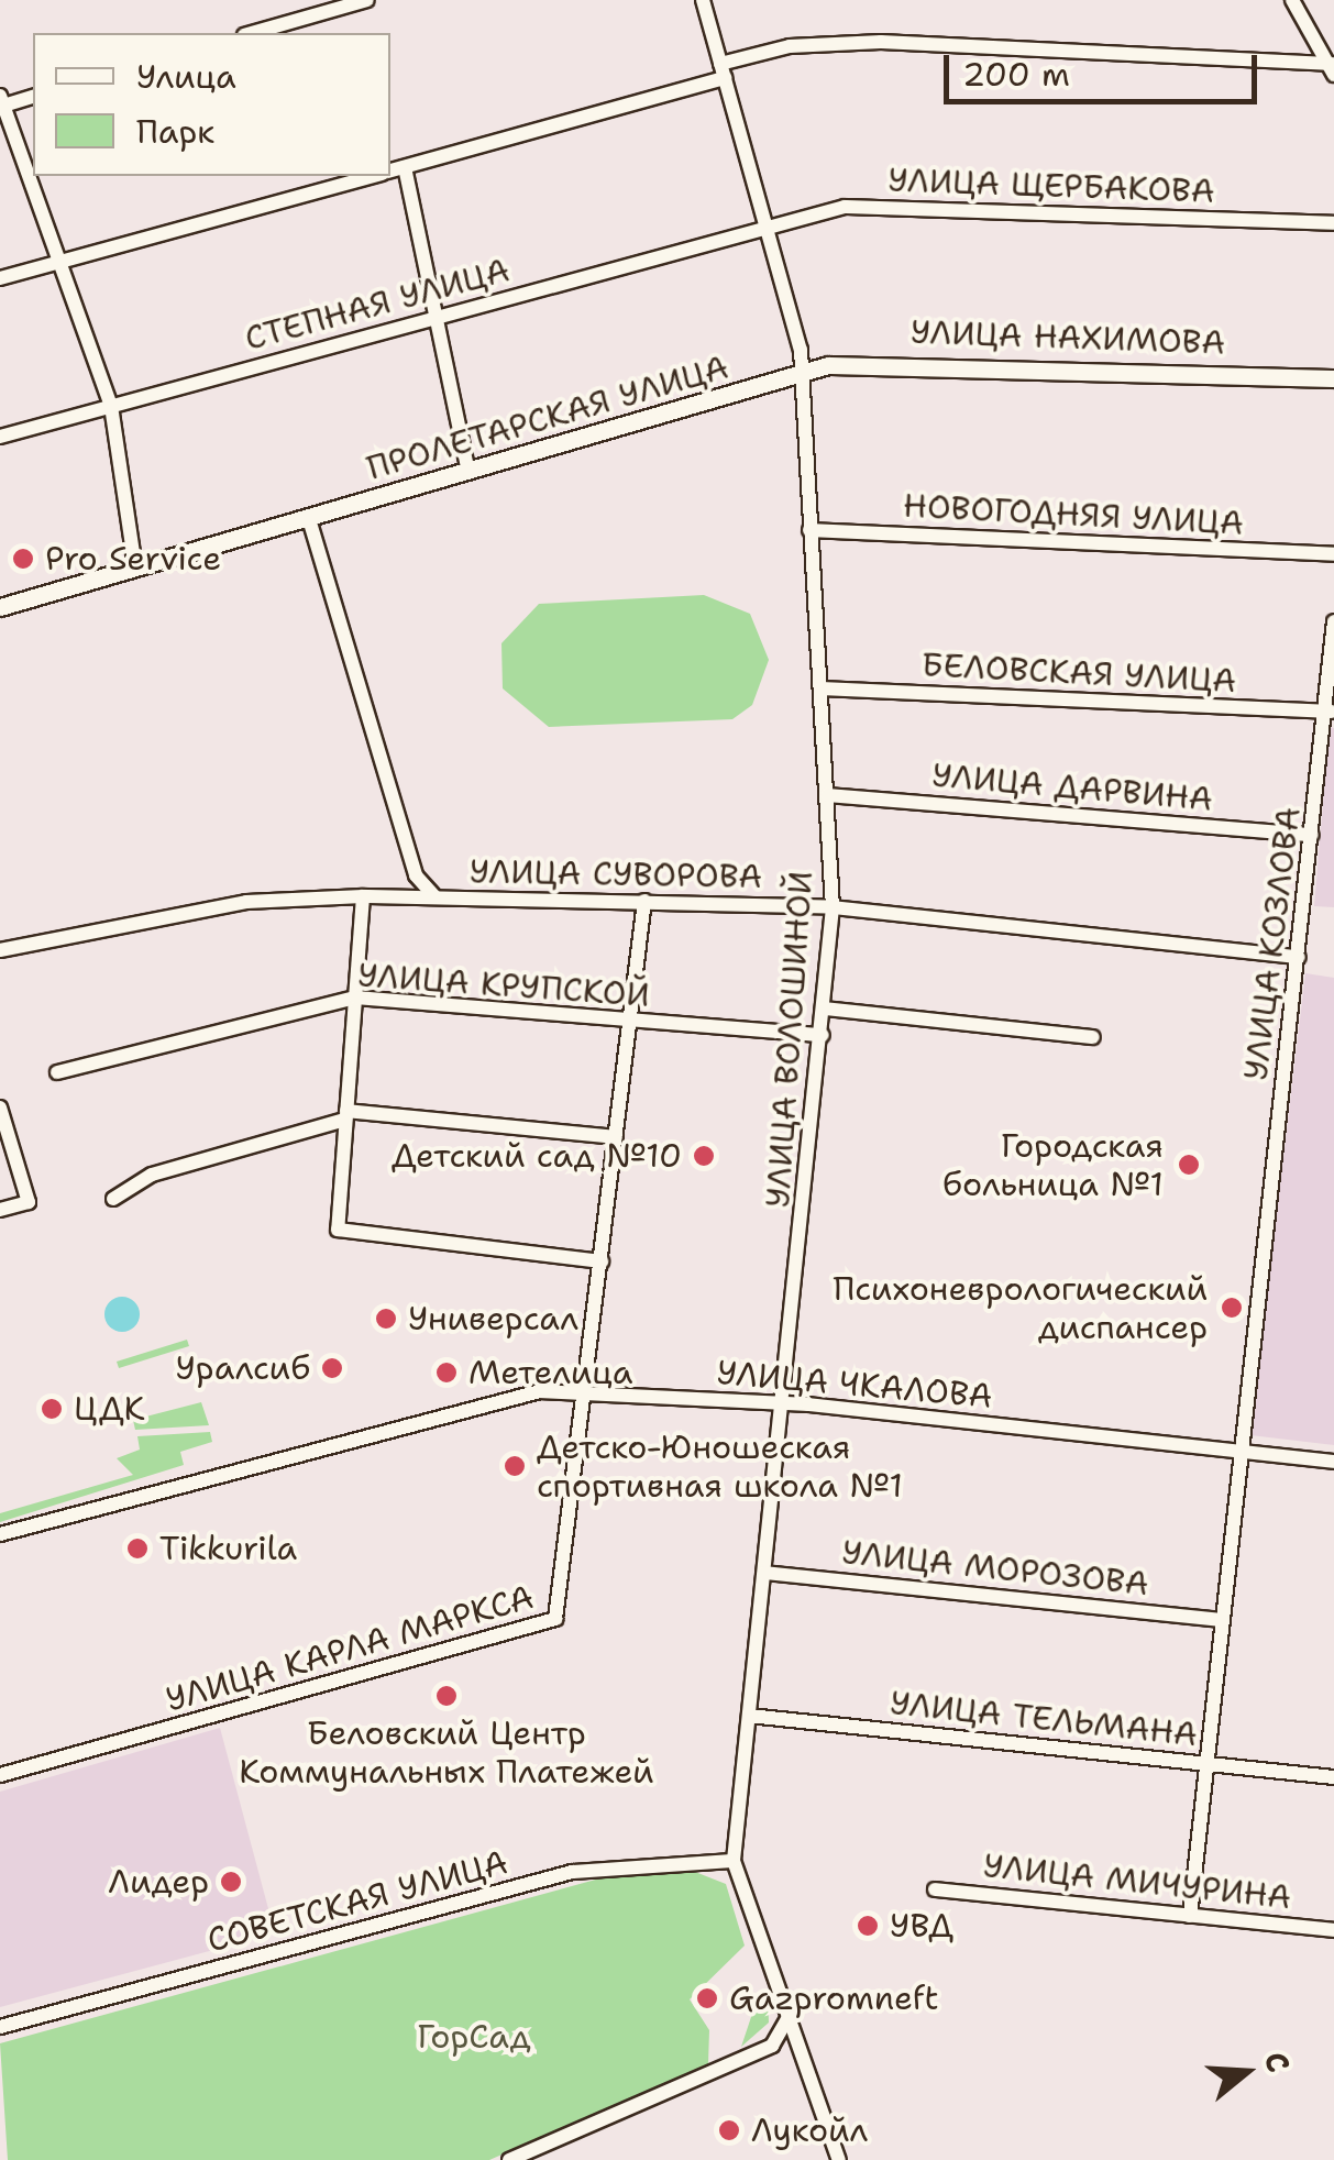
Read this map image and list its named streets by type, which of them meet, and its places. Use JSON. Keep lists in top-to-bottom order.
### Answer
{
  "streets": {
    "main road": ["УЛИЦА НАХИМОВА", "ПРОЛЕТАРСКАЯ УЛИЦА"],
    "street": [
      "УЛИЦА ЩЕРБАКОВА",
      "СТЕПНАЯ УЛИЦА",
      "НОВОГОДНЯЯ УЛИЦА",
      "БЕЛОВСКАЯ УЛИЦА",
      "УЛИЦА ДАРВИНА",
      "УЛИЦА СУВОРОВА",
      "УЛИЦА КОЗЛОВА",
      "УЛИЦА КРУПСКОЙ",
      "УЛИЦА ВОЛОШИНОЙ",
      "УЛИЦА ЧКАЛОВА",
      "УЛИЦА МОРОЗОВА",
      "УЛИЦА КАРЛА МАРКСА",
      "УЛИЦА ТЕЛЬМАНА",
      "УЛИЦА МИЧУРИНА",
      "СОВЕТСКАЯ УЛИЦА"
    ]
  },
  "crossings": [
    ["УЛИЦА ЩЕРБАКОВА", "СТЕПНАЯ УЛИЦА"],
    ["УЛИЦА ЩЕРБАКОВА", "УЛИЦА ВОЛОШИНОЙ"],
    ["СТЕПНАЯ УЛИЦА", "УЛИЦА ВОЛОШИНОЙ"],
    ["УЛИЦА НАХИМОВА", "ПРОЛЕТАРСКАЯ УЛИЦА"],
    ["УЛИЦА НАХИМОВА", "УЛИЦА ВОЛОШИНОЙ"],
    ["ПРОЛЕТАРСКАЯ УЛИЦА", "УЛИЦА ВОЛОШИНОЙ"],
    ["НОВОГОДНЯЯ УЛИЦА", "УЛИЦА ВОЛОШИНОЙ"],
    ["БЕЛОВСКАЯ УЛИЦА", "УЛИЦА КОЗЛОВА"],
    ["БЕЛОВСКАЯ УЛИЦА", "УЛИЦА ВОЛОШИНОЙ"],
    ["УЛИЦА ДАРВИНА", "УЛИЦА КОЗЛОВА"],
    ["УЛИЦА ДАРВИНА", "УЛИЦА ВОЛОШИНОЙ"],
    ["УЛИЦА СУВОРОВА", "УЛИЦА КОЗЛОВА"],
    ["УЛИЦА СУВОРОВА", "УЛИЦА ВОЛОШИНОЙ"],
    ["УЛИЦА КОЗЛОВА", "УЛИЦА ЧКАЛОВА"],
    ["УЛИЦА КОЗЛОВА", "УЛИЦА МОРОЗОВА"],
    ["УЛИЦА КРУПСКОЙ", "УЛИЦА ВОЛОШИНОЙ"],
    ["УЛИЦА ВОЛОШИНОЙ", "УЛИЦА ЧКАЛОВА"],
    ["УЛИЦА ВОЛОШИНОЙ", "УЛИЦА МОРОЗОВА"],
    ["УЛИЦА ВОЛОШИНОЙ", "УЛИЦА ТЕЛЬМАНА"],
    ["УЛИЦА ВОЛОШИНОЙ", "СОВЕТСКАЯ УЛИЦА"],
    ["УЛИЦА ЧКАЛОВА", "УЛИЦА КАРЛА МАРКСА"]
  ],
  "parks": ["ГорСад"],
  "places": [
    "Pro Service",
    "Детский сад №10",
    "Городская больница №1",
    "Психоневрологический диспансер",
    "Универсал",
    "Уралсиб",
    "Метелица",
    "ЦДК",
    "Детско-Юношеская спортивная школа №1",
    "Tikkurila",
    "Беловский Центр Коммунальных Платежей",
    "Лидер",
    "УВД",
    "Gazpromneft",
    "Лукойл"
  ],
  "legend": ["Улица", "Парк"],
  "scale_bar": "200 m",
  "north": "right"
}
